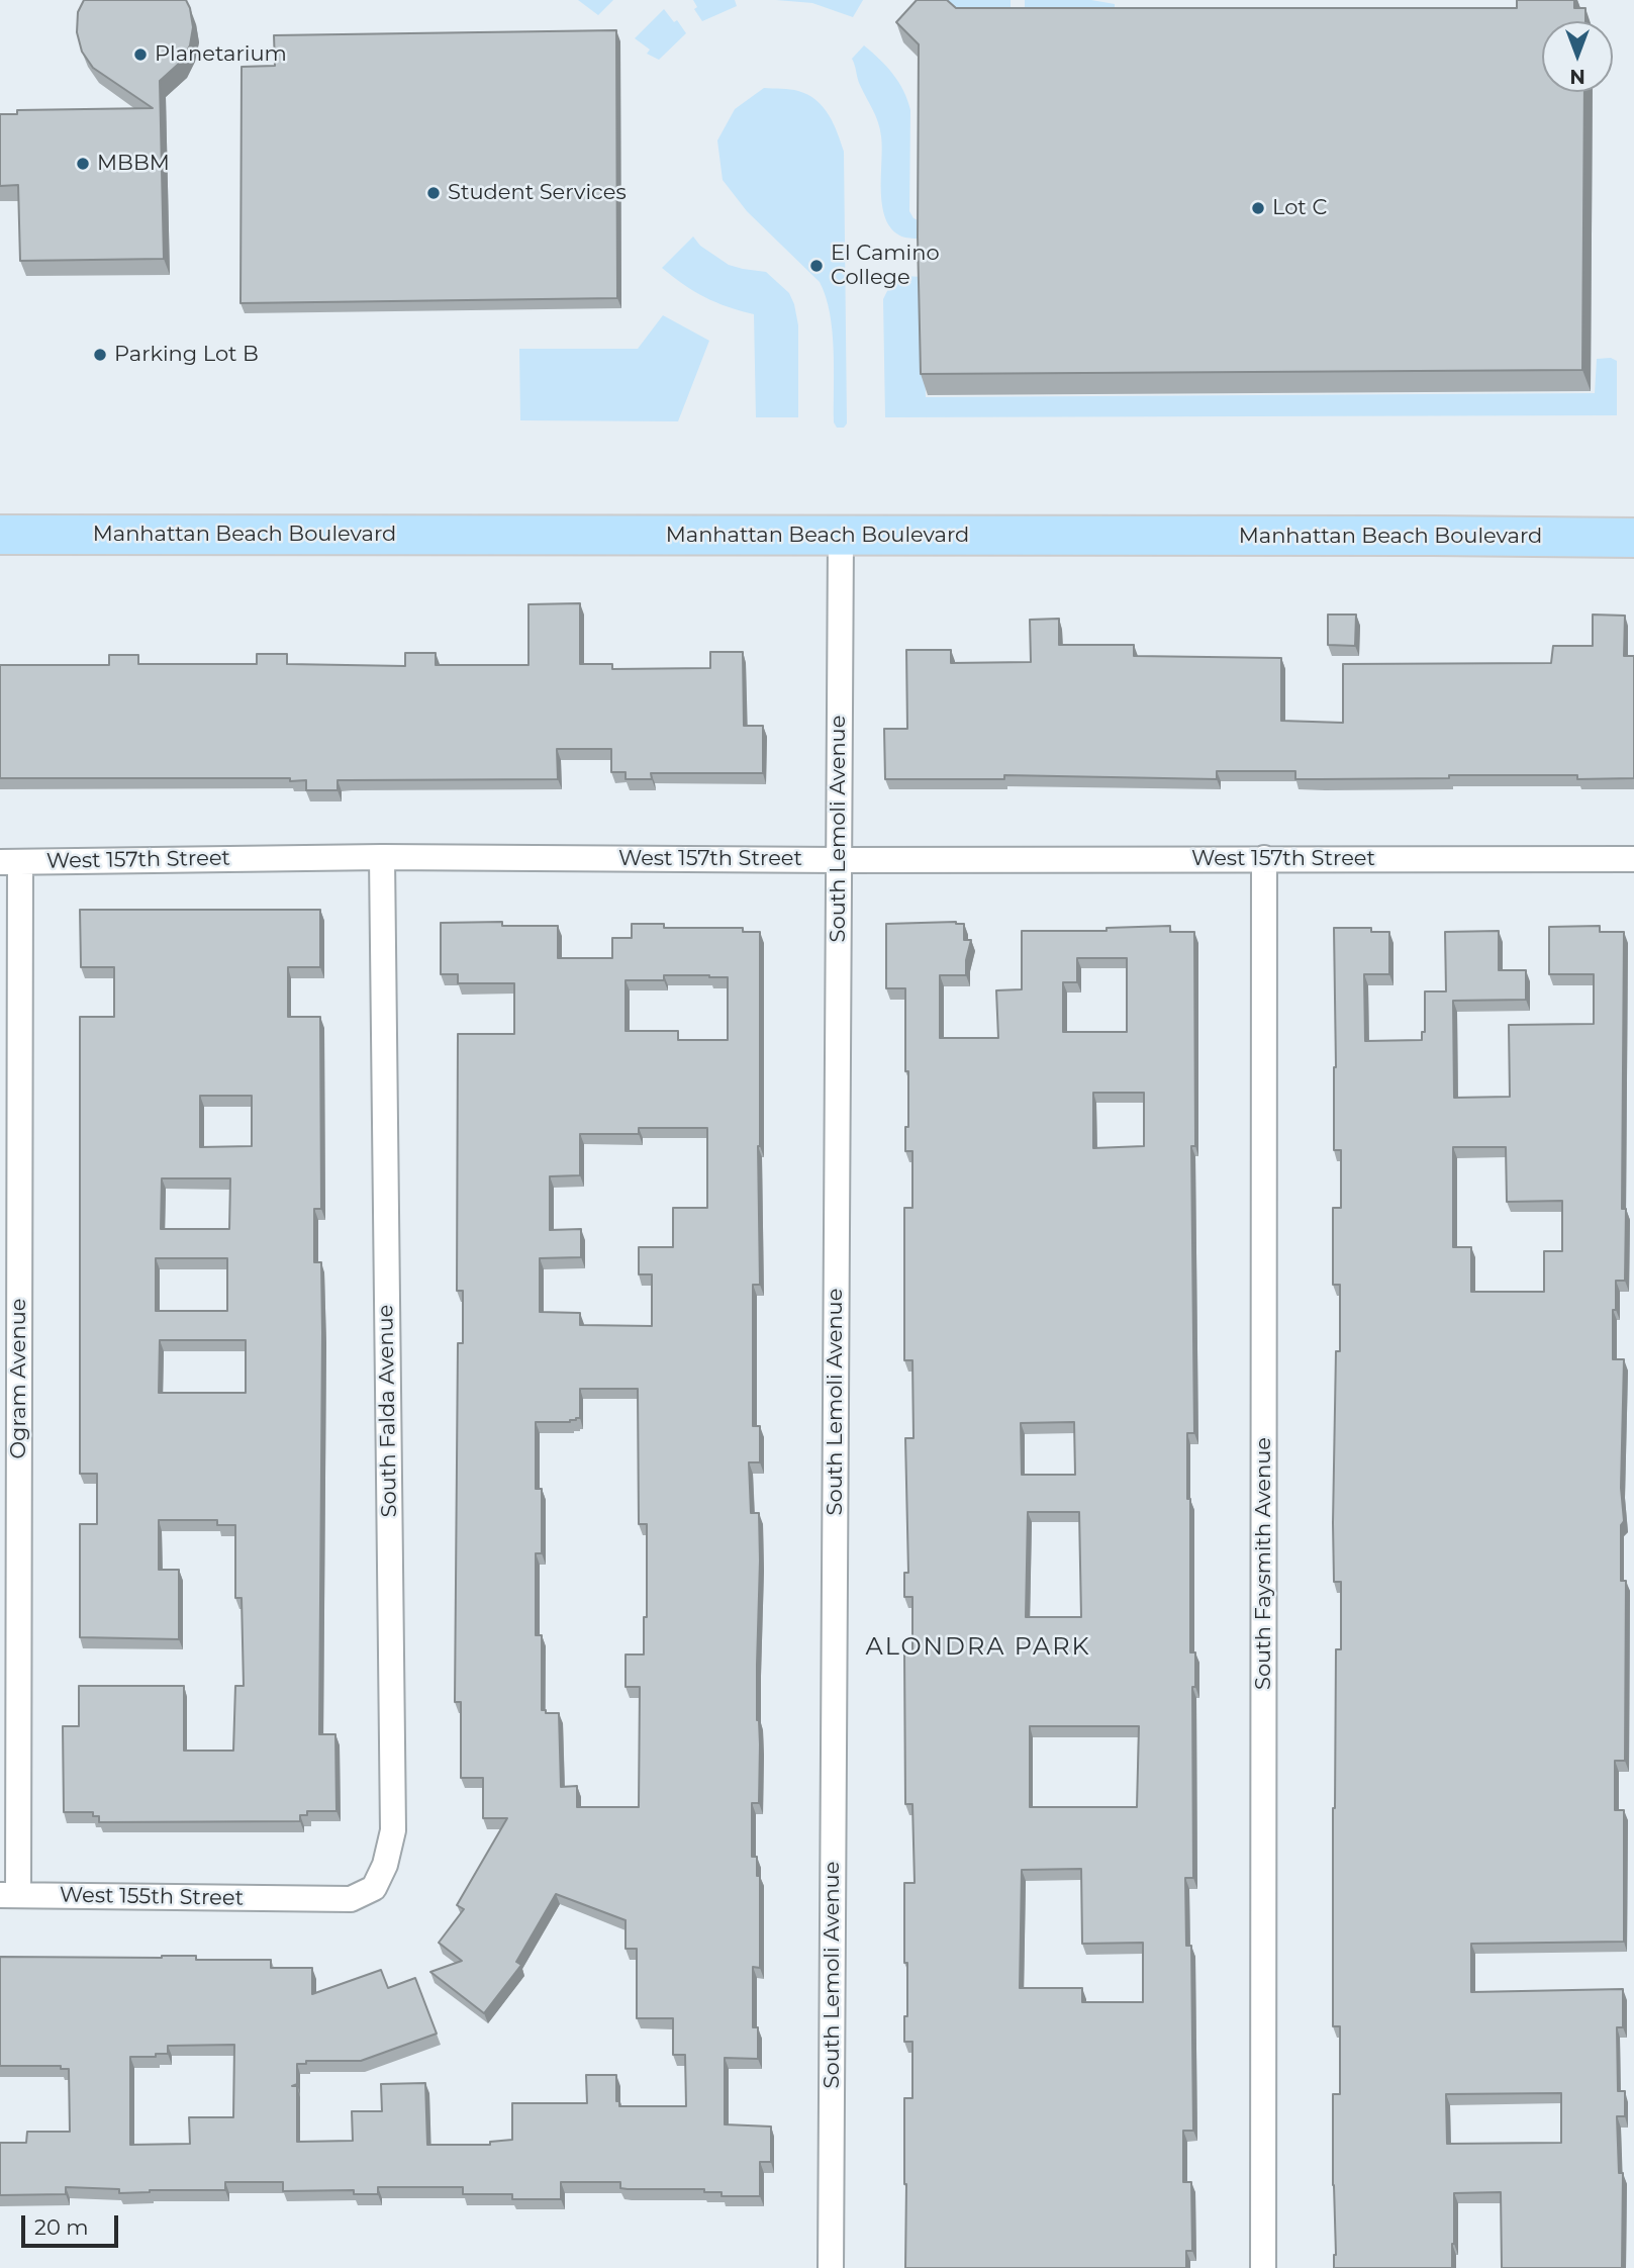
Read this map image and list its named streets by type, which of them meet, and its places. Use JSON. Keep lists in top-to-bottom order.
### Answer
{
  "streets": {
    "main road": ["Manhattan Beach Boulevard"],
    "street": [
      "South Lemoli Avenue",
      "West 157th Street",
      "Ogram Avenue",
      "South Falda Avenue",
      "South Faysmith Avenue",
      "West 155th Street"
    ]
  },
  "crossings": [
    ["Manhattan Beach Boulevard", "South Lemoli Avenue"],
    ["South Lemoli Avenue", "West 157th Street"],
    ["West 157th Street", "Ogram Avenue"],
    ["West 157th Street", "South Falda Avenue"],
    ["West 157th Street", "South Faysmith Avenue"],
    ["Ogram Avenue", "West 155th Street"],
    ["South Falda Avenue", "West 155th Street"]
  ],
  "districts": ["ALONDRA PARK"],
  "places": [
    "Planetarium",
    "MBBM",
    "Student Services",
    "Lot C",
    "El Camino College",
    "Parking Lot B"
  ],
  "scale_bar": "20 m",
  "north": "bottom"
}
